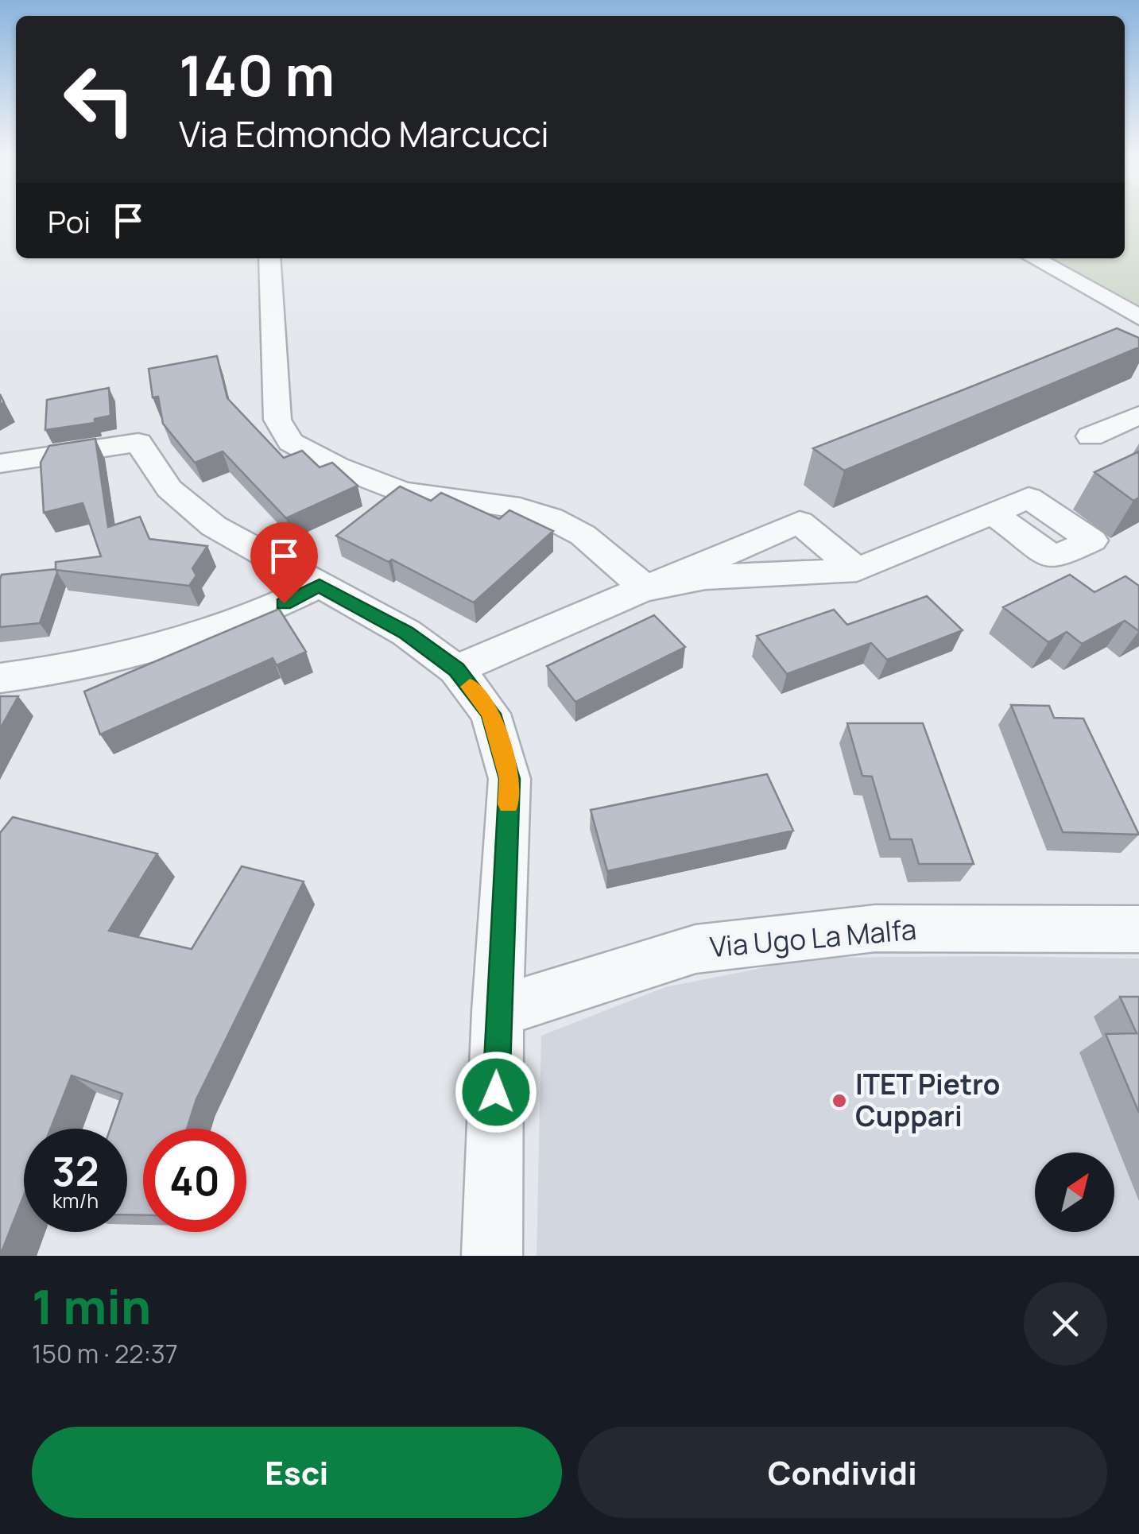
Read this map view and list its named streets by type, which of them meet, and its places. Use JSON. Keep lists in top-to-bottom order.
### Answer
{
  "streets": {
    "street": ["Via Ugo La Malfa"]
  },
  "places": ["ITET Pietro Cuppari"],
  "north": "top right",
  "page": {
    "turn": ["140 m", "Via Edmondo Marcucci"],
    "then": "Poi",
    "speed": "32 km/h",
    "limit": "40",
    "heading": ["1 min", "150 m · 22:37"],
    "buttons": ["Esci", "Condividi"]
  }
}
